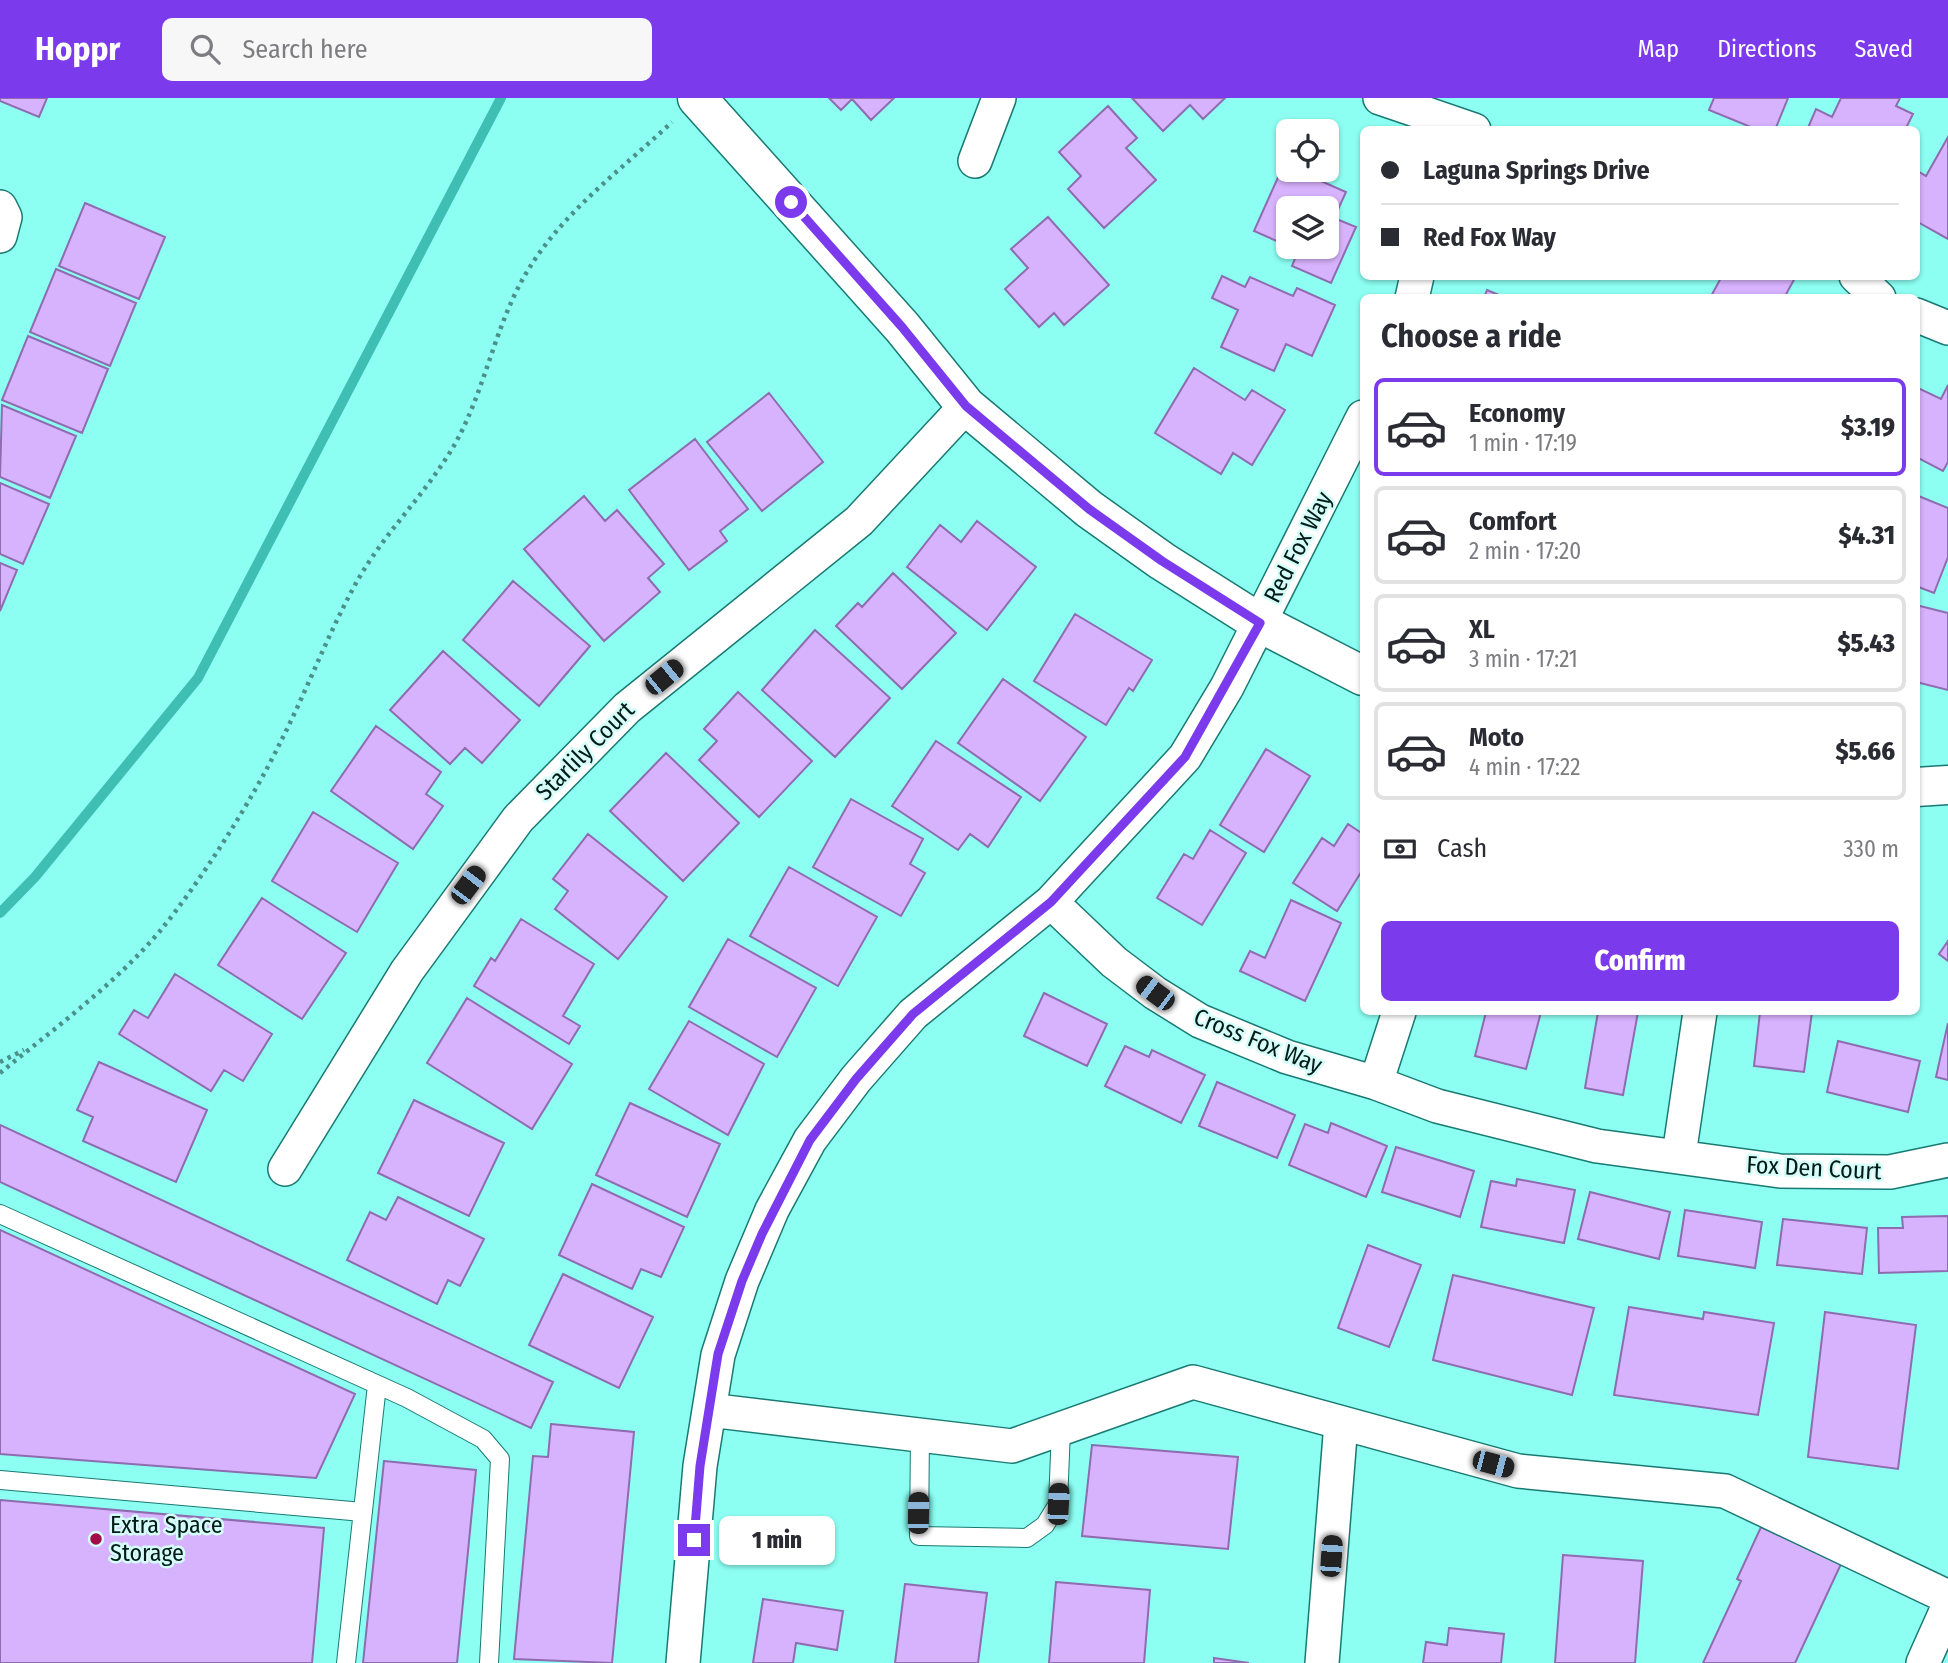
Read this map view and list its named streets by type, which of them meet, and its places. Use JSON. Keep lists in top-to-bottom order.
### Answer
{
  "streets": {
    "street": [
      "Red Fox Way",
      "Starlily Court",
      "Cross Fox Way",
      "Fox Den Court"
    ]
  },
  "crossings": [
    ["Red Fox Way", "Cross Fox Way"],
    ["Cross Fox Way", "Fox Den Court"]
  ],
  "places": ["Extra Space Storage"],
  "page": {
    "header": "Hoppr",
    "search": "Search here",
    "nav": ["Map", "Directions", "Saved"],
    "banner": ["Laguna Springs Drive", "Red Fox Way"],
    "heading": "Choose a ride",
    "list": [
      {
        "name": "Economy",
        "note": "1 min · 17:19",
        "value": "$3.19"
      },
      {
        "name": "Comfort",
        "note": "2 min · 17:20",
        "value": "$4.31"
      },
      {
        "name": "XL",
        "note": "3 min · 17:21",
        "value": "$5.43"
      },
      {
        "name": "Moto",
        "note": "4 min · 17:22",
        "value": "$5.66"
      }
    ],
    "pay": ["Cash", "330 m"],
    "buttons": "Confirm",
    "bubble": "1 min"
  }
}
